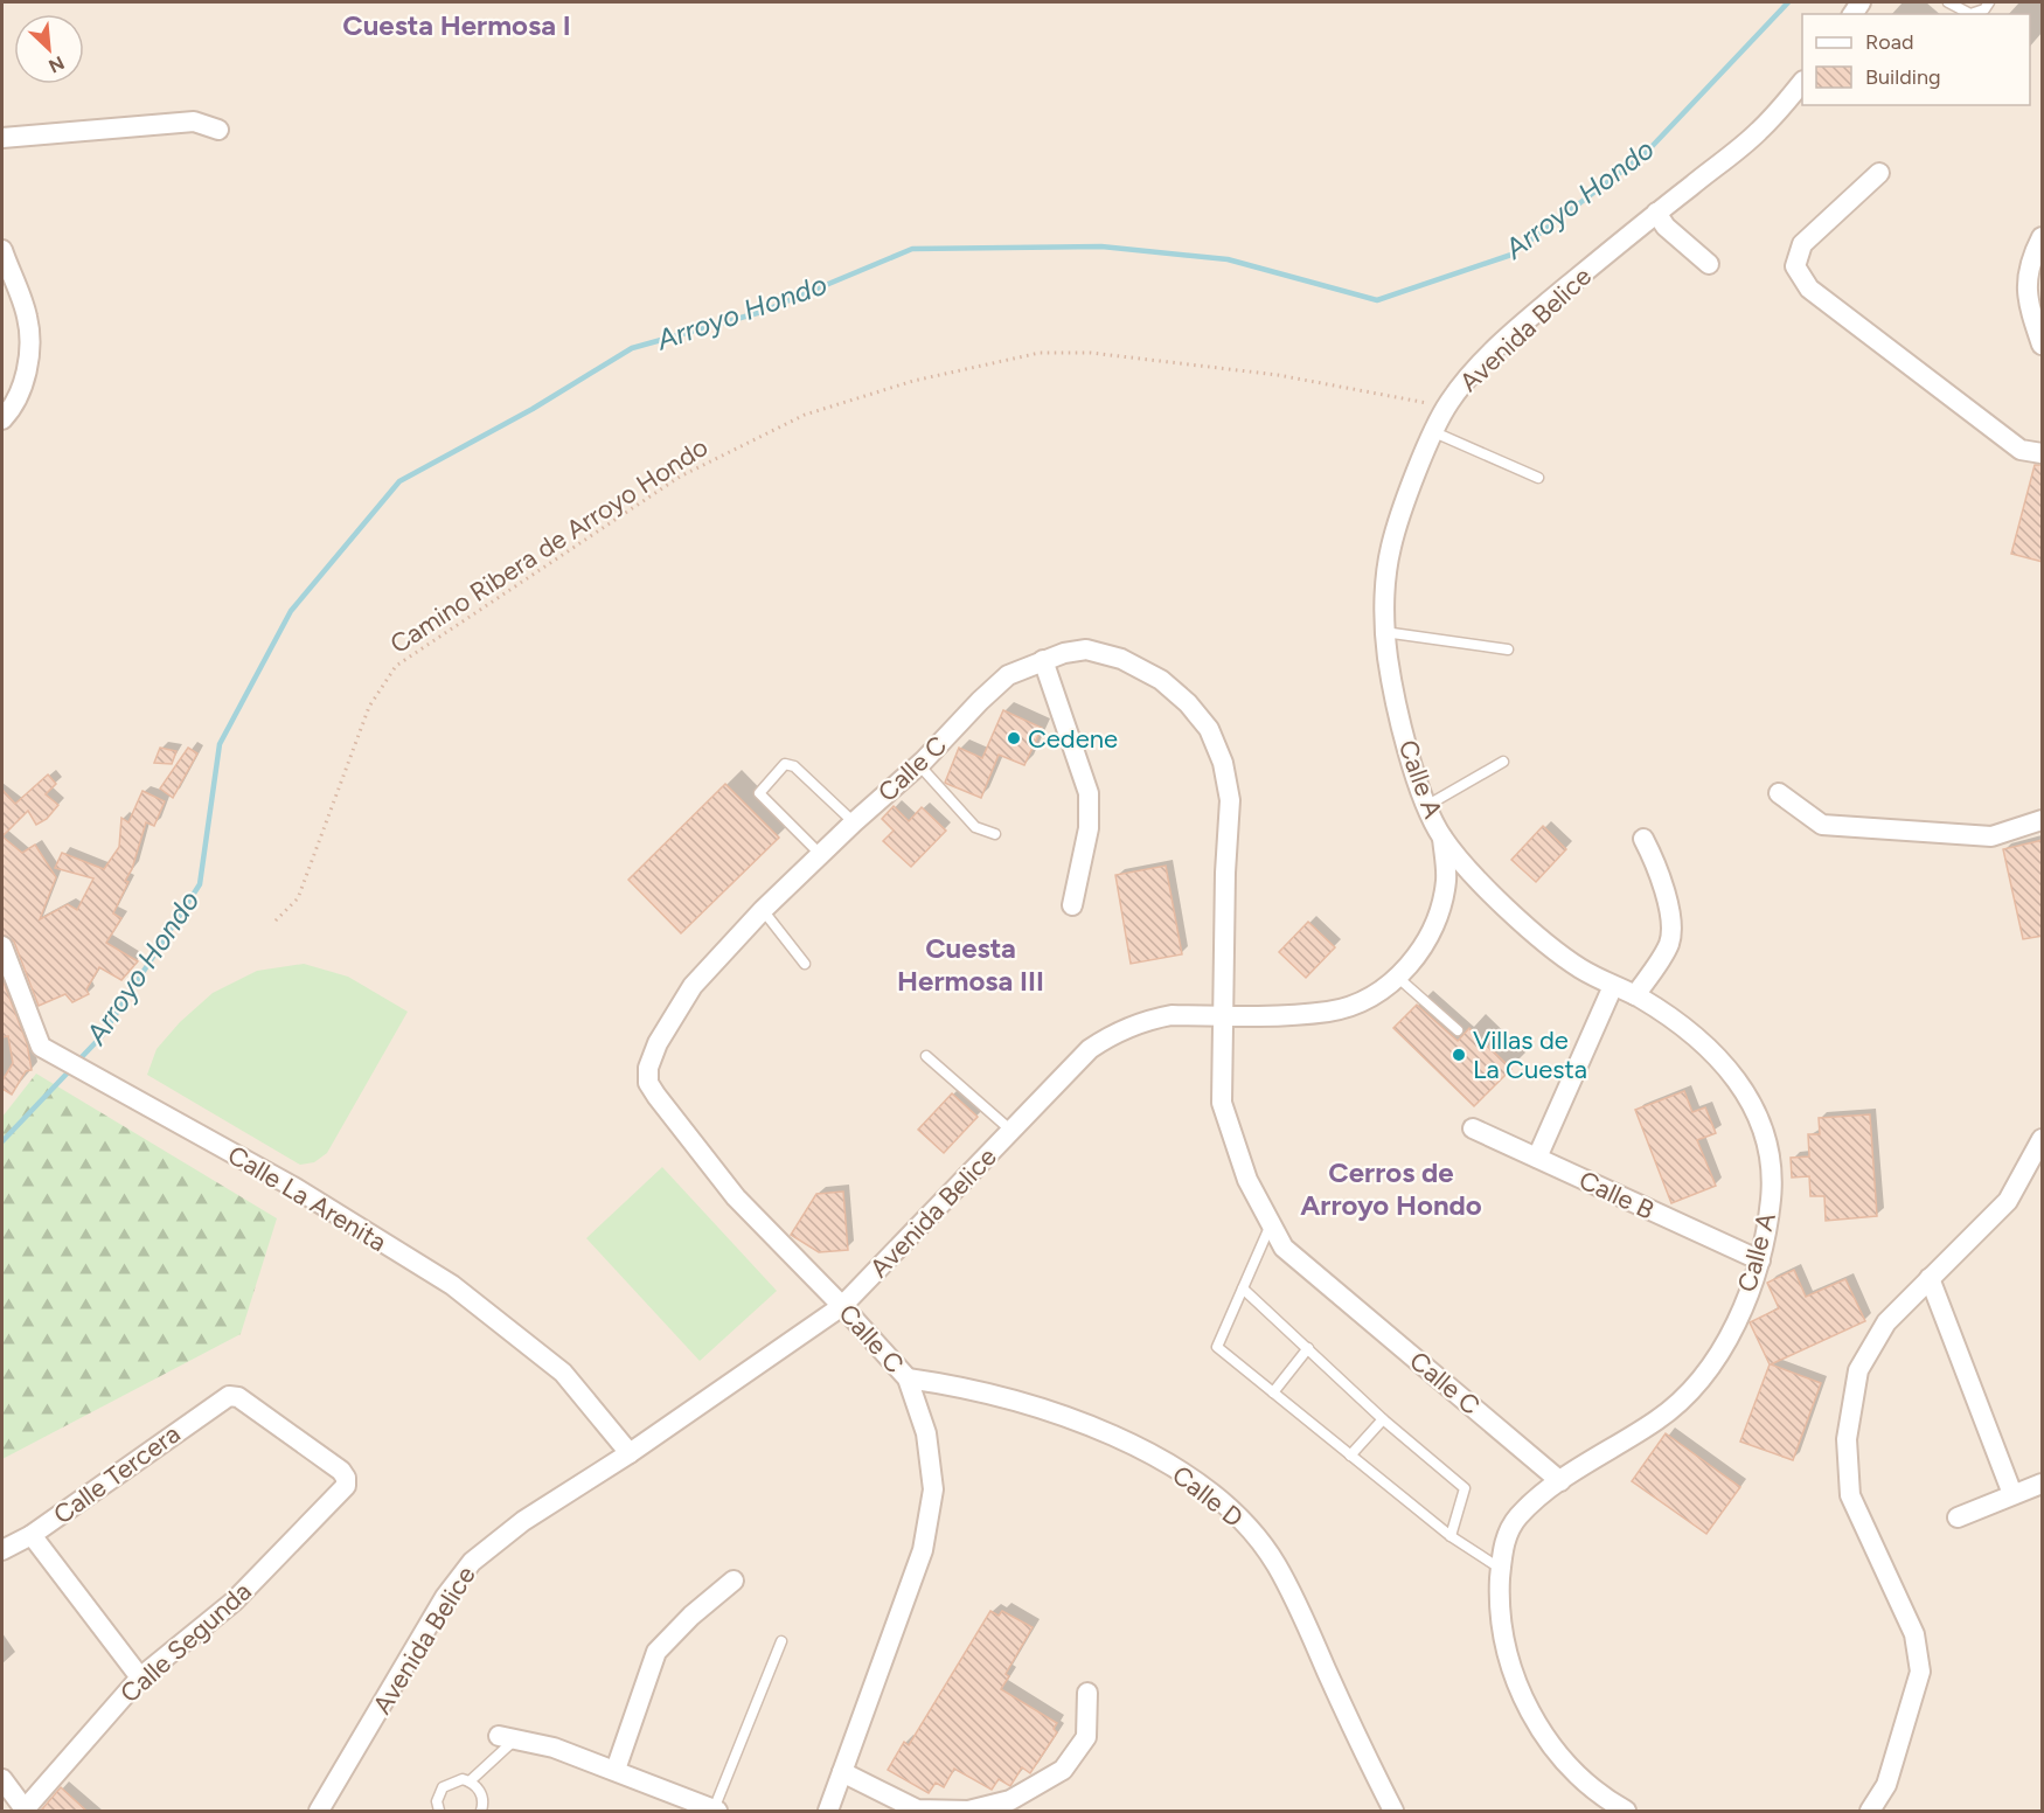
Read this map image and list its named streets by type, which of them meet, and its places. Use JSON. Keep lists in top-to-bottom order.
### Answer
{
  "streets": {
    "street": [
      "Avenida Belice",
      "Calle C",
      "Calle A",
      "Calle B",
      "Calle La Arenita",
      "Calle Tercera",
      "Calle D",
      "Calle Segunda"
    ],
    "path": ["Camino Ribera de Arroyo Hondo"]
  },
  "crossings": [
    ["Avenida Belice", "Camino Ribera de Arroyo Hondo"],
    ["Avenida Belice", "Calle C"],
    ["Avenida Belice", "Calle A"],
    ["Avenida Belice", "Calle La Arenita"],
    ["Calle C", "Calle A"],
    ["Calle C", "Calle D"],
    ["Calle A", "Calle B"],
    ["Calle Tercera", "Calle Segunda"]
  ],
  "districts": ["Cuesta Hermosa I", "Cuesta Hermosa III", "Cerros de Arroyo Hondo"],
  "water": ["Arroyo Hondo"],
  "places": ["Cedene", "Villas de La Cuesta"],
  "legend": ["Road", "Building"],
  "north": "bottom right"
}
